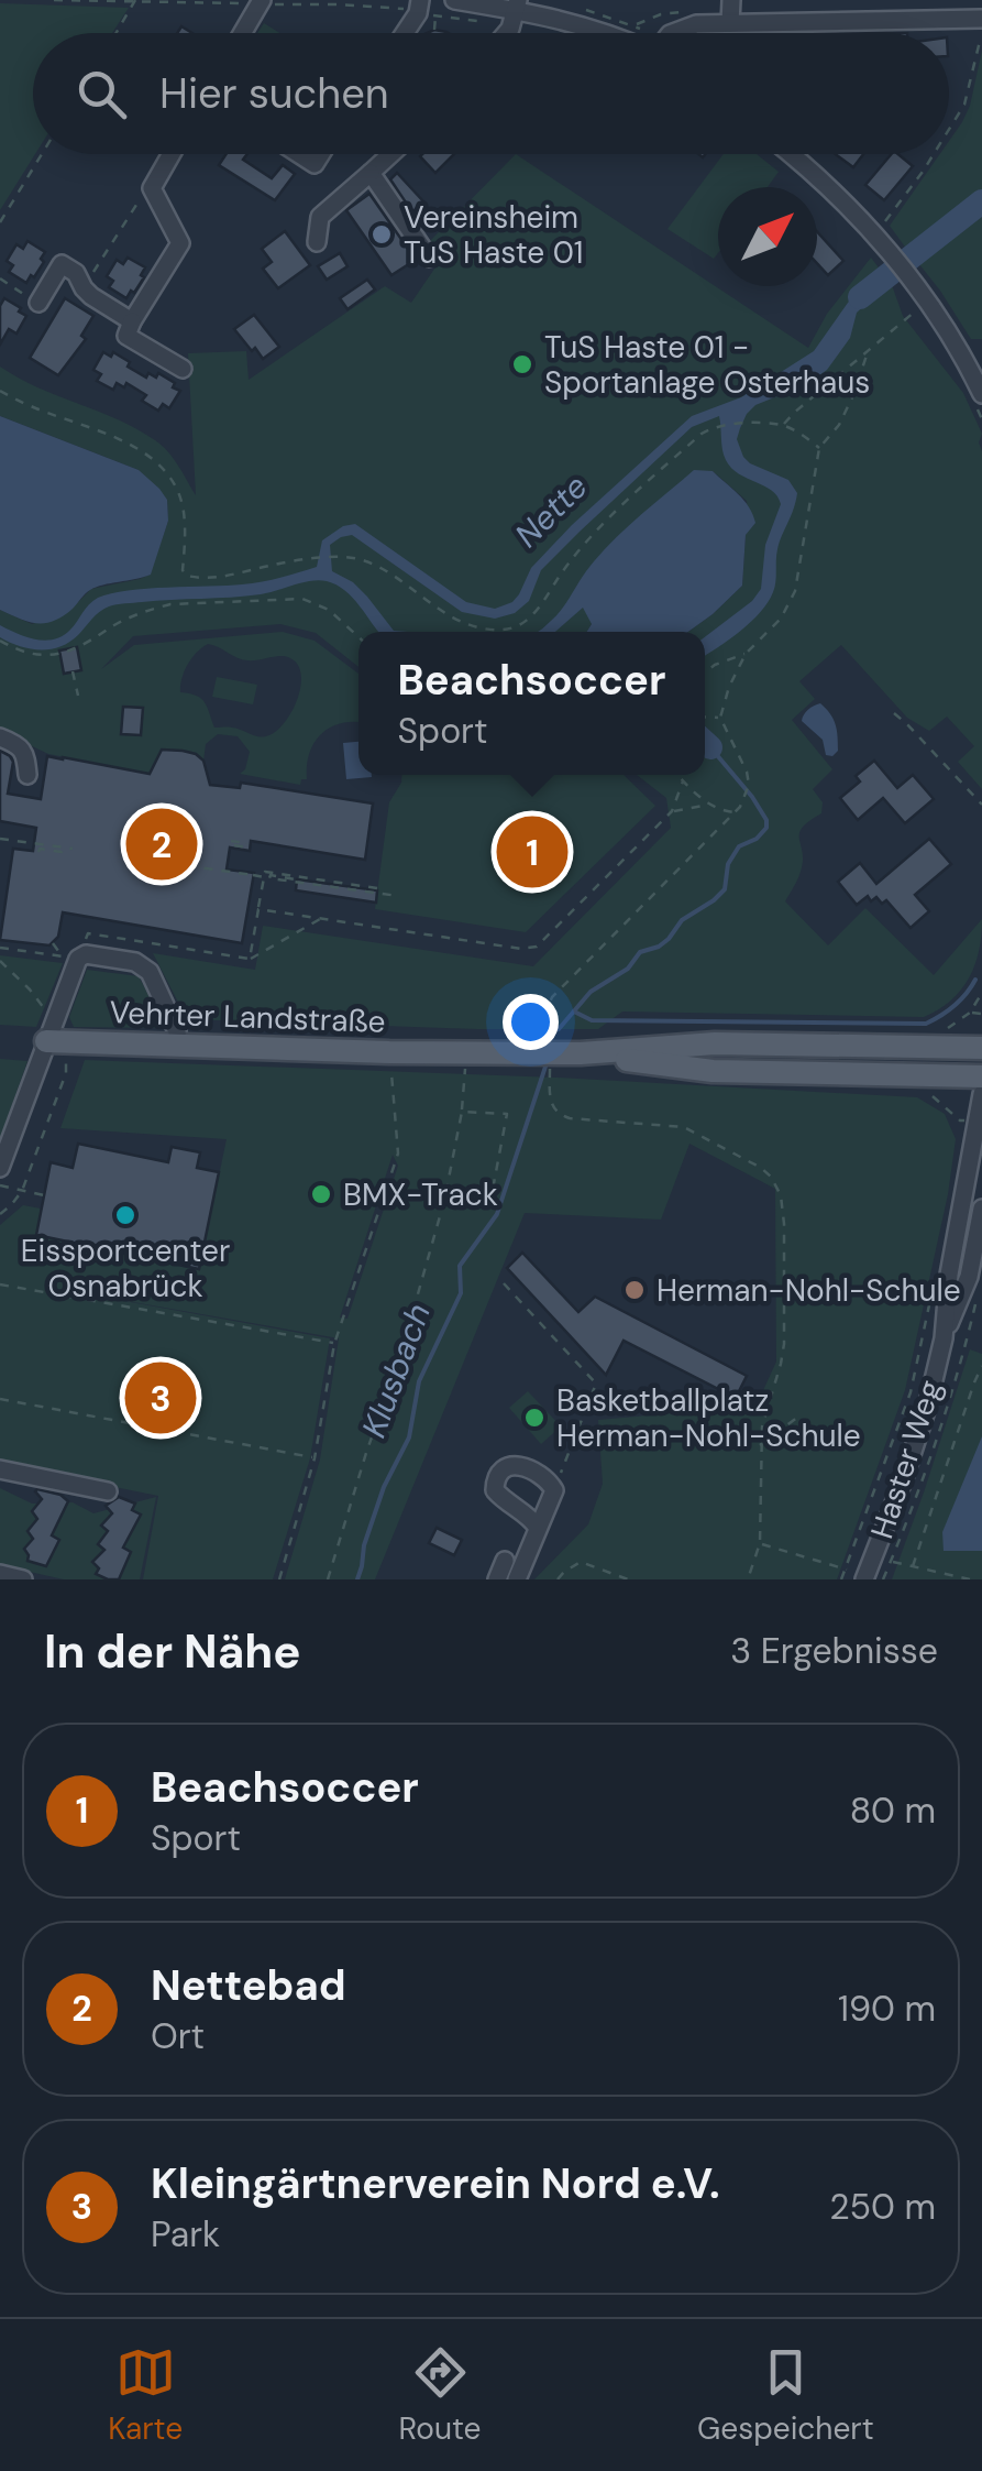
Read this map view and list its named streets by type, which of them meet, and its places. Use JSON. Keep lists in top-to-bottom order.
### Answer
{
  "streets": {
    "main road": ["Vehrter Landstraße"],
    "street": ["Haster Weg"]
  },
  "water": ["Nette", "Klusbach"],
  "places": [
    "Vereinsheim TuS Haste 01",
    "TuS Haste 01 - Sportanlage Osterhaus",
    "BMX-Track",
    "Eissportcenter Osnabrück",
    "Herman-Nohl-Schule",
    "Basketballplatz Herman-Nohl-Schule"
  ],
  "north": "top right",
  "page": {
    "search": "Hier suchen",
    "popup": ["Beachsoccer", "Sport"],
    "pins": ["2", "1", "3"],
    "heading": ["In der Nähe", "3 Ergebnisse"],
    "list": [
      {
        "mark": "1",
        "name": "Beachsoccer",
        "note": "Sport",
        "value": "80 m"
      },
      {
        "mark": "2",
        "name": "Nettebad",
        "note": "Ort",
        "value": "190 m"
      },
      {
        "mark": "3",
        "name": "Kleingärtnerverein Nord e.V.",
        "note": "Park",
        "value": "250 m"
      }
    ],
    "nav": ["Karte", "Route", "Gespeichert"]
  }
}
